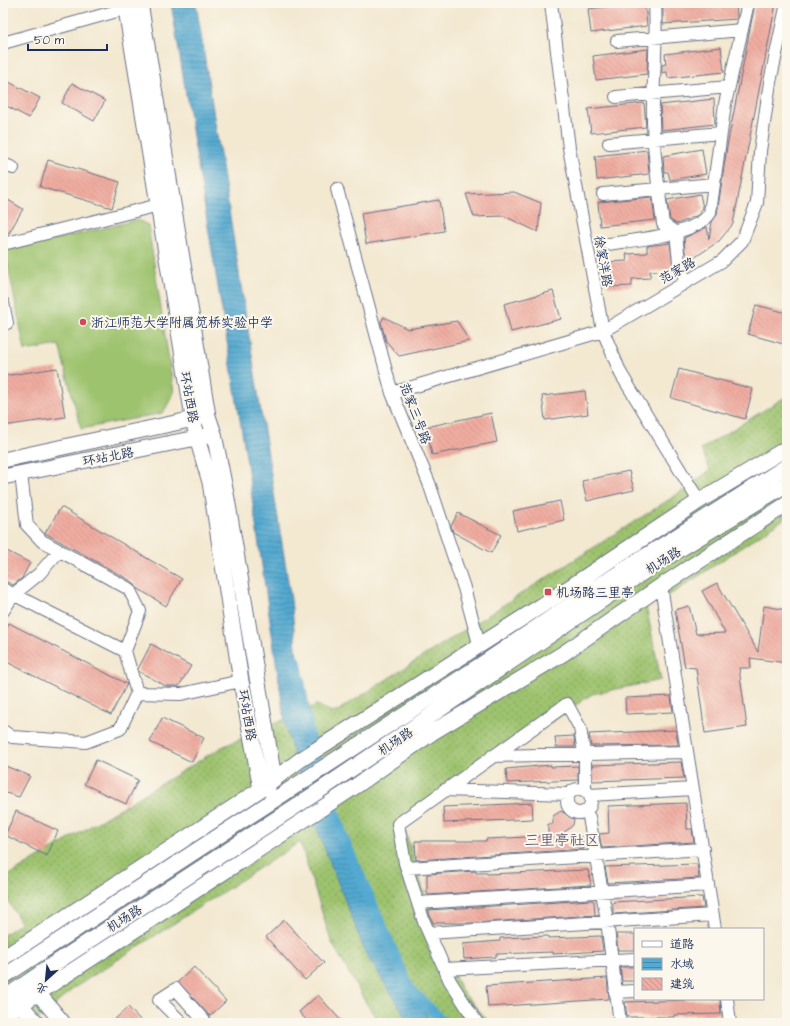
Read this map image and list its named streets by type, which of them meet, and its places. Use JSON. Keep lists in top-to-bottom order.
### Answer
{
  "streets": {
    "main road": ["环站西路", "环站北路", "机场路"],
    "street": ["徐家洋路", "范家路", "范家三号路"]
  },
  "crossings": [
    ["徐家洋路", "范家路"],
    ["范家路", "范家三号路"],
    ["环站西路", "环站北路"]
  ],
  "districts": ["三里亭社区"],
  "places": {
    "other": ["浙江师范大学附属笕桥实验中学"],
    "transit": ["机场路三里亭"]
  },
  "legend": ["道路", "水域", "建筑"],
  "scale_bar": "50 m",
  "north": "bottom left"
}
